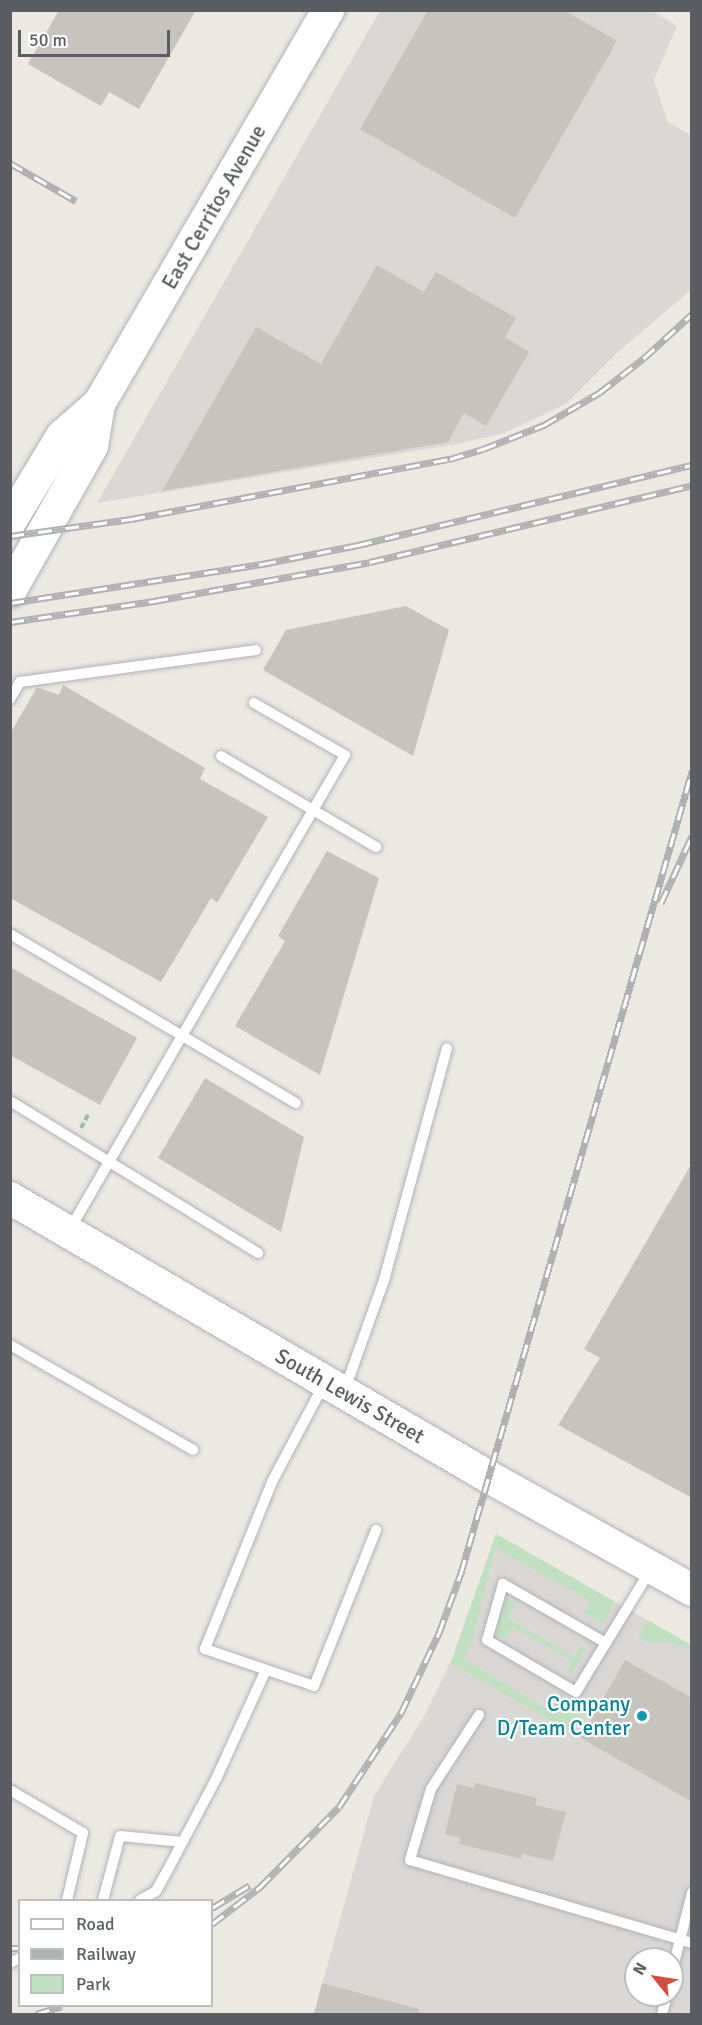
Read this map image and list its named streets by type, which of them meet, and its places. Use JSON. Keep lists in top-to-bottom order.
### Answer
{
  "streets": {
    "main road": ["East Cerritos Avenue", "South Lewis Street"]
  },
  "places": ["Company D/Team Center"],
  "legend": ["Road", "Railway", "Park"],
  "scale_bar": "50 m",
  "north": "top left"
}
